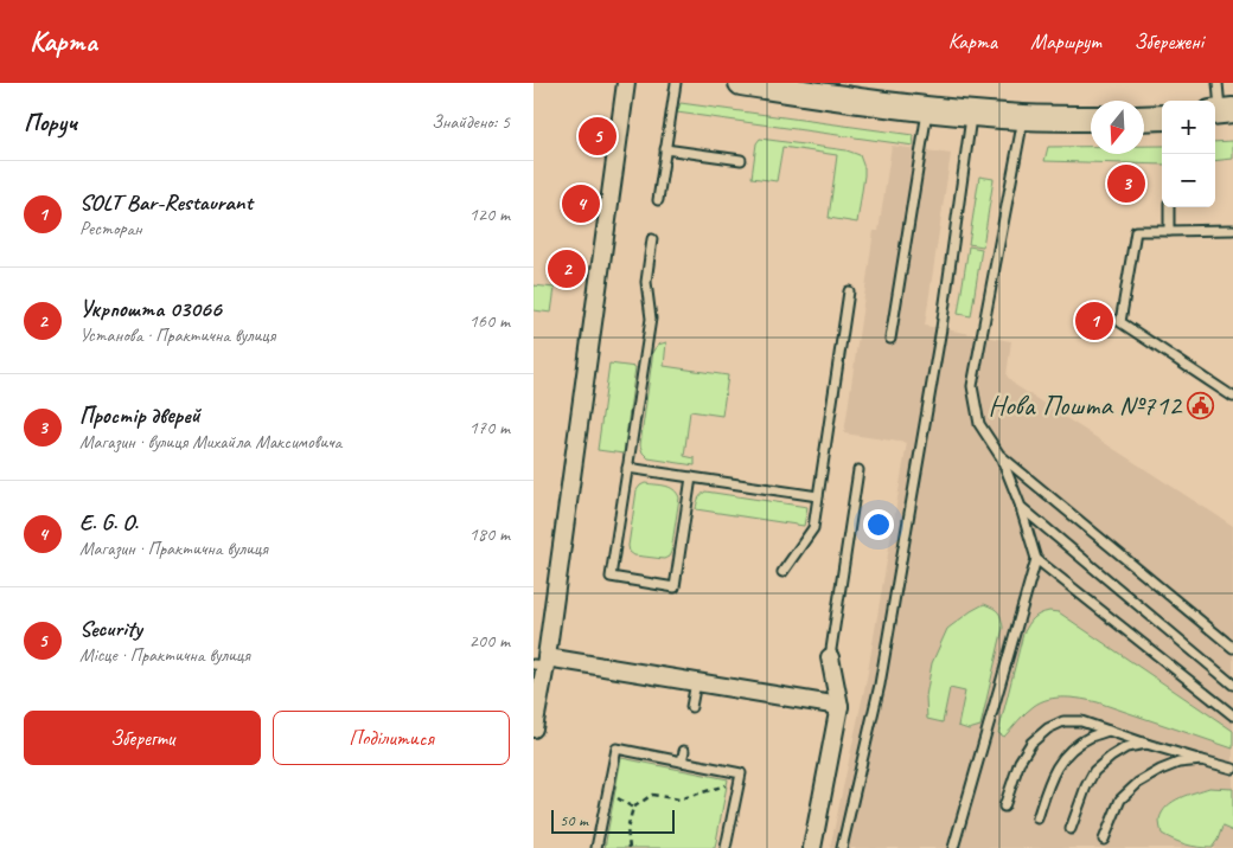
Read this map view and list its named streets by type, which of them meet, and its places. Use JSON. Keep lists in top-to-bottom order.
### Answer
{
  "places": {
    "public building": ["Нова Пошта №712"]
  },
  "scale_bar": "50 m",
  "north": "bottom",
  "page": {
    "header": "Карта",
    "nav": ["Карта", "Маршрут", "Збережені"],
    "heading": ["Поруч", "Знайдено: 5"],
    "map_buttons": ["+", "−"],
    "pins": [
      "5",
      "3",
      "4",
      "2",
      "1"
    ],
    "list": [
      {
        "mark": "1",
        "name": "SOLT Bar-Restaurant",
        "note": "Ресторан",
        "value": "120 m"
      },
      {
        "mark": "2",
        "name": "Укрпошта 03066",
        "note": "Установа · Практична вулиця",
        "value": "160 m"
      },
      {
        "mark": "3",
        "name": "Простір дверей",
        "note": "Магазин · вулиця Михайла Максимовича",
        "value": "170 m"
      },
      {
        "mark": "4",
        "name": "E. G. O.",
        "note": "Магазин · Практична вулиця",
        "value": "180 m"
      },
      {
        "mark": "5",
        "name": "Security",
        "note": "Місце · Практична вулиця",
        "value": "200 m"
      }
    ],
    "buttons": ["Зберегти", "Поділитися"],
    "scale": "50 m"
  }
}
